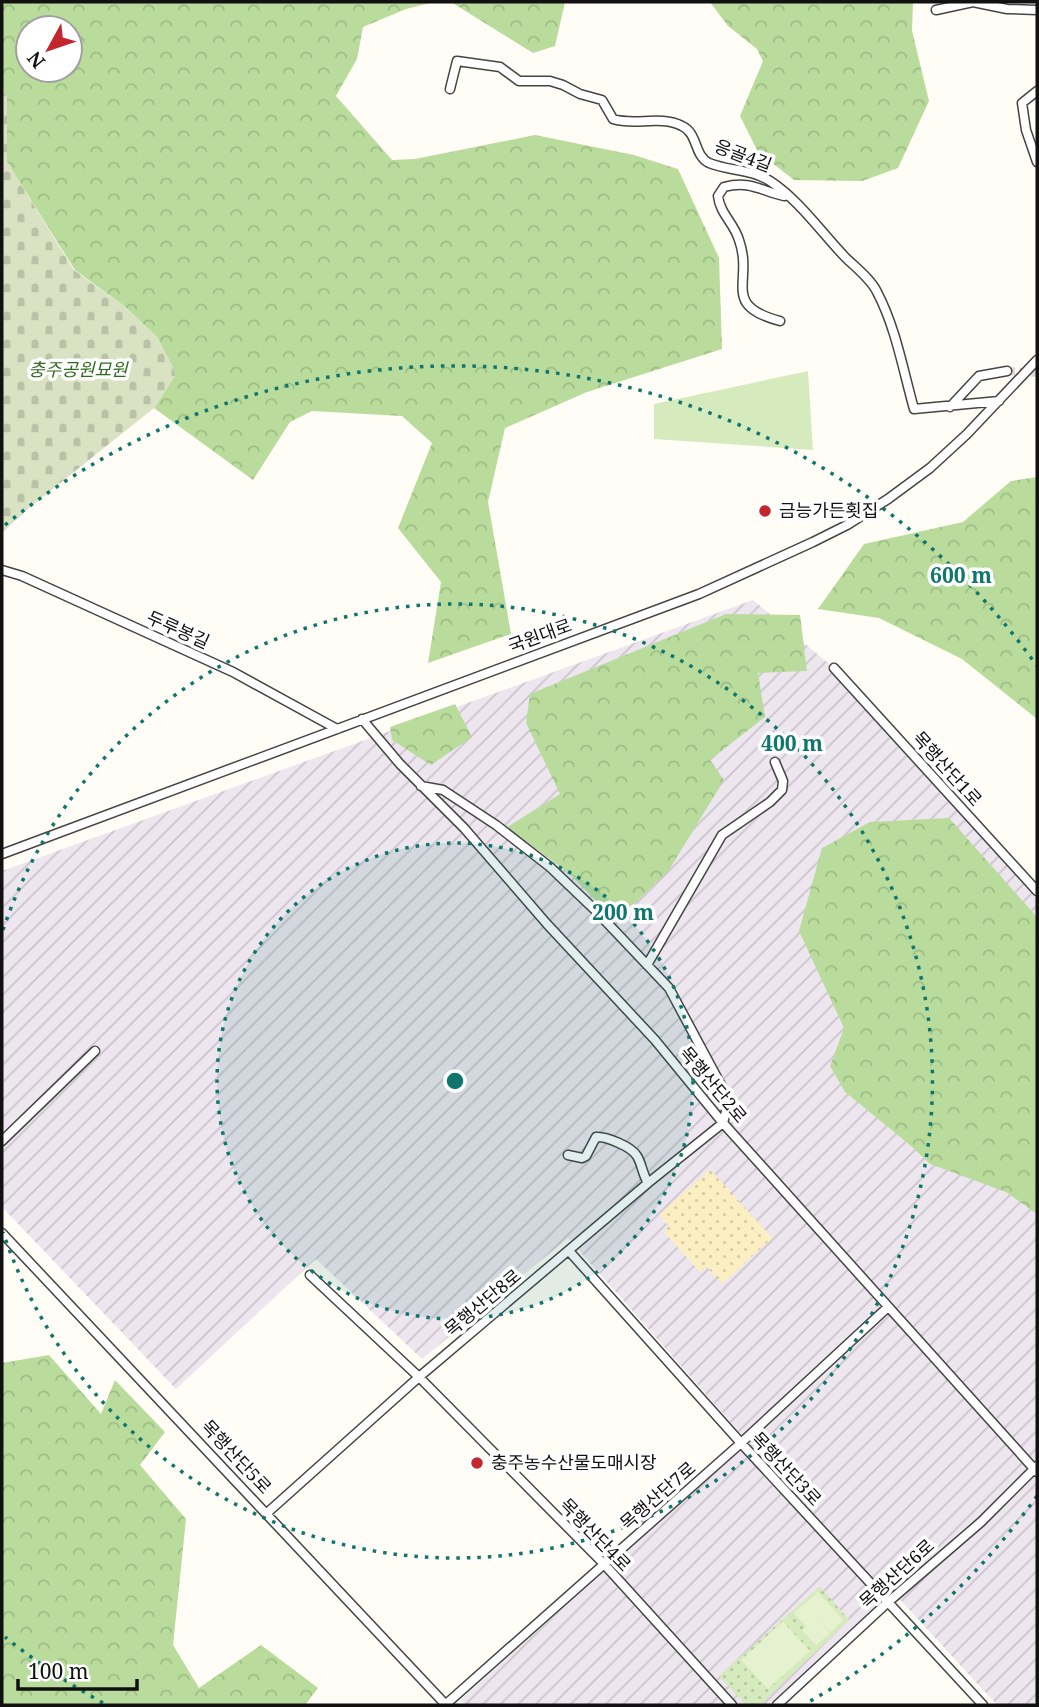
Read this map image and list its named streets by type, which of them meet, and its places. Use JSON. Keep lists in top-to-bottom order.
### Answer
{
  "streets": {
    "street": [
      "응골4길",
      "두루봉길",
      "국원대로",
      "목행산단1로",
      "목행산단2로",
      "목행산단8로",
      "목행산단5로",
      "목행산단3로",
      "목행산단7로",
      "목행산단4로",
      "목행산단6로"
    ]
  },
  "crossings": [
    ["응골4길", "국원대로"],
    ["두루봉길", "국원대로"],
    ["국원대로", "목행산단2로"],
    ["목행산단2로", "목행산단8로"],
    ["목행산단2로", "목행산단7로"],
    ["목행산단2로", "목행산단6로"],
    ["목행산단8로", "목행산단5로"],
    ["목행산단8로", "목행산단3로"],
    ["목행산단8로", "목행산단4로"],
    ["목행산단5로", "목행산단7로"],
    ["목행산단3로", "목행산단7로"],
    ["목행산단3로", "목행산단6로"],
    ["목행산단7로", "목행산단4로"]
  ],
  "parks": ["충주공원묘원"],
  "places": ["금능가든횟집", "충주농수산물도매시장"],
  "scale_bar": "100 m",
  "north": "bottom left",
  "rings": ["600 m", "400 m", "200 m"]
}
